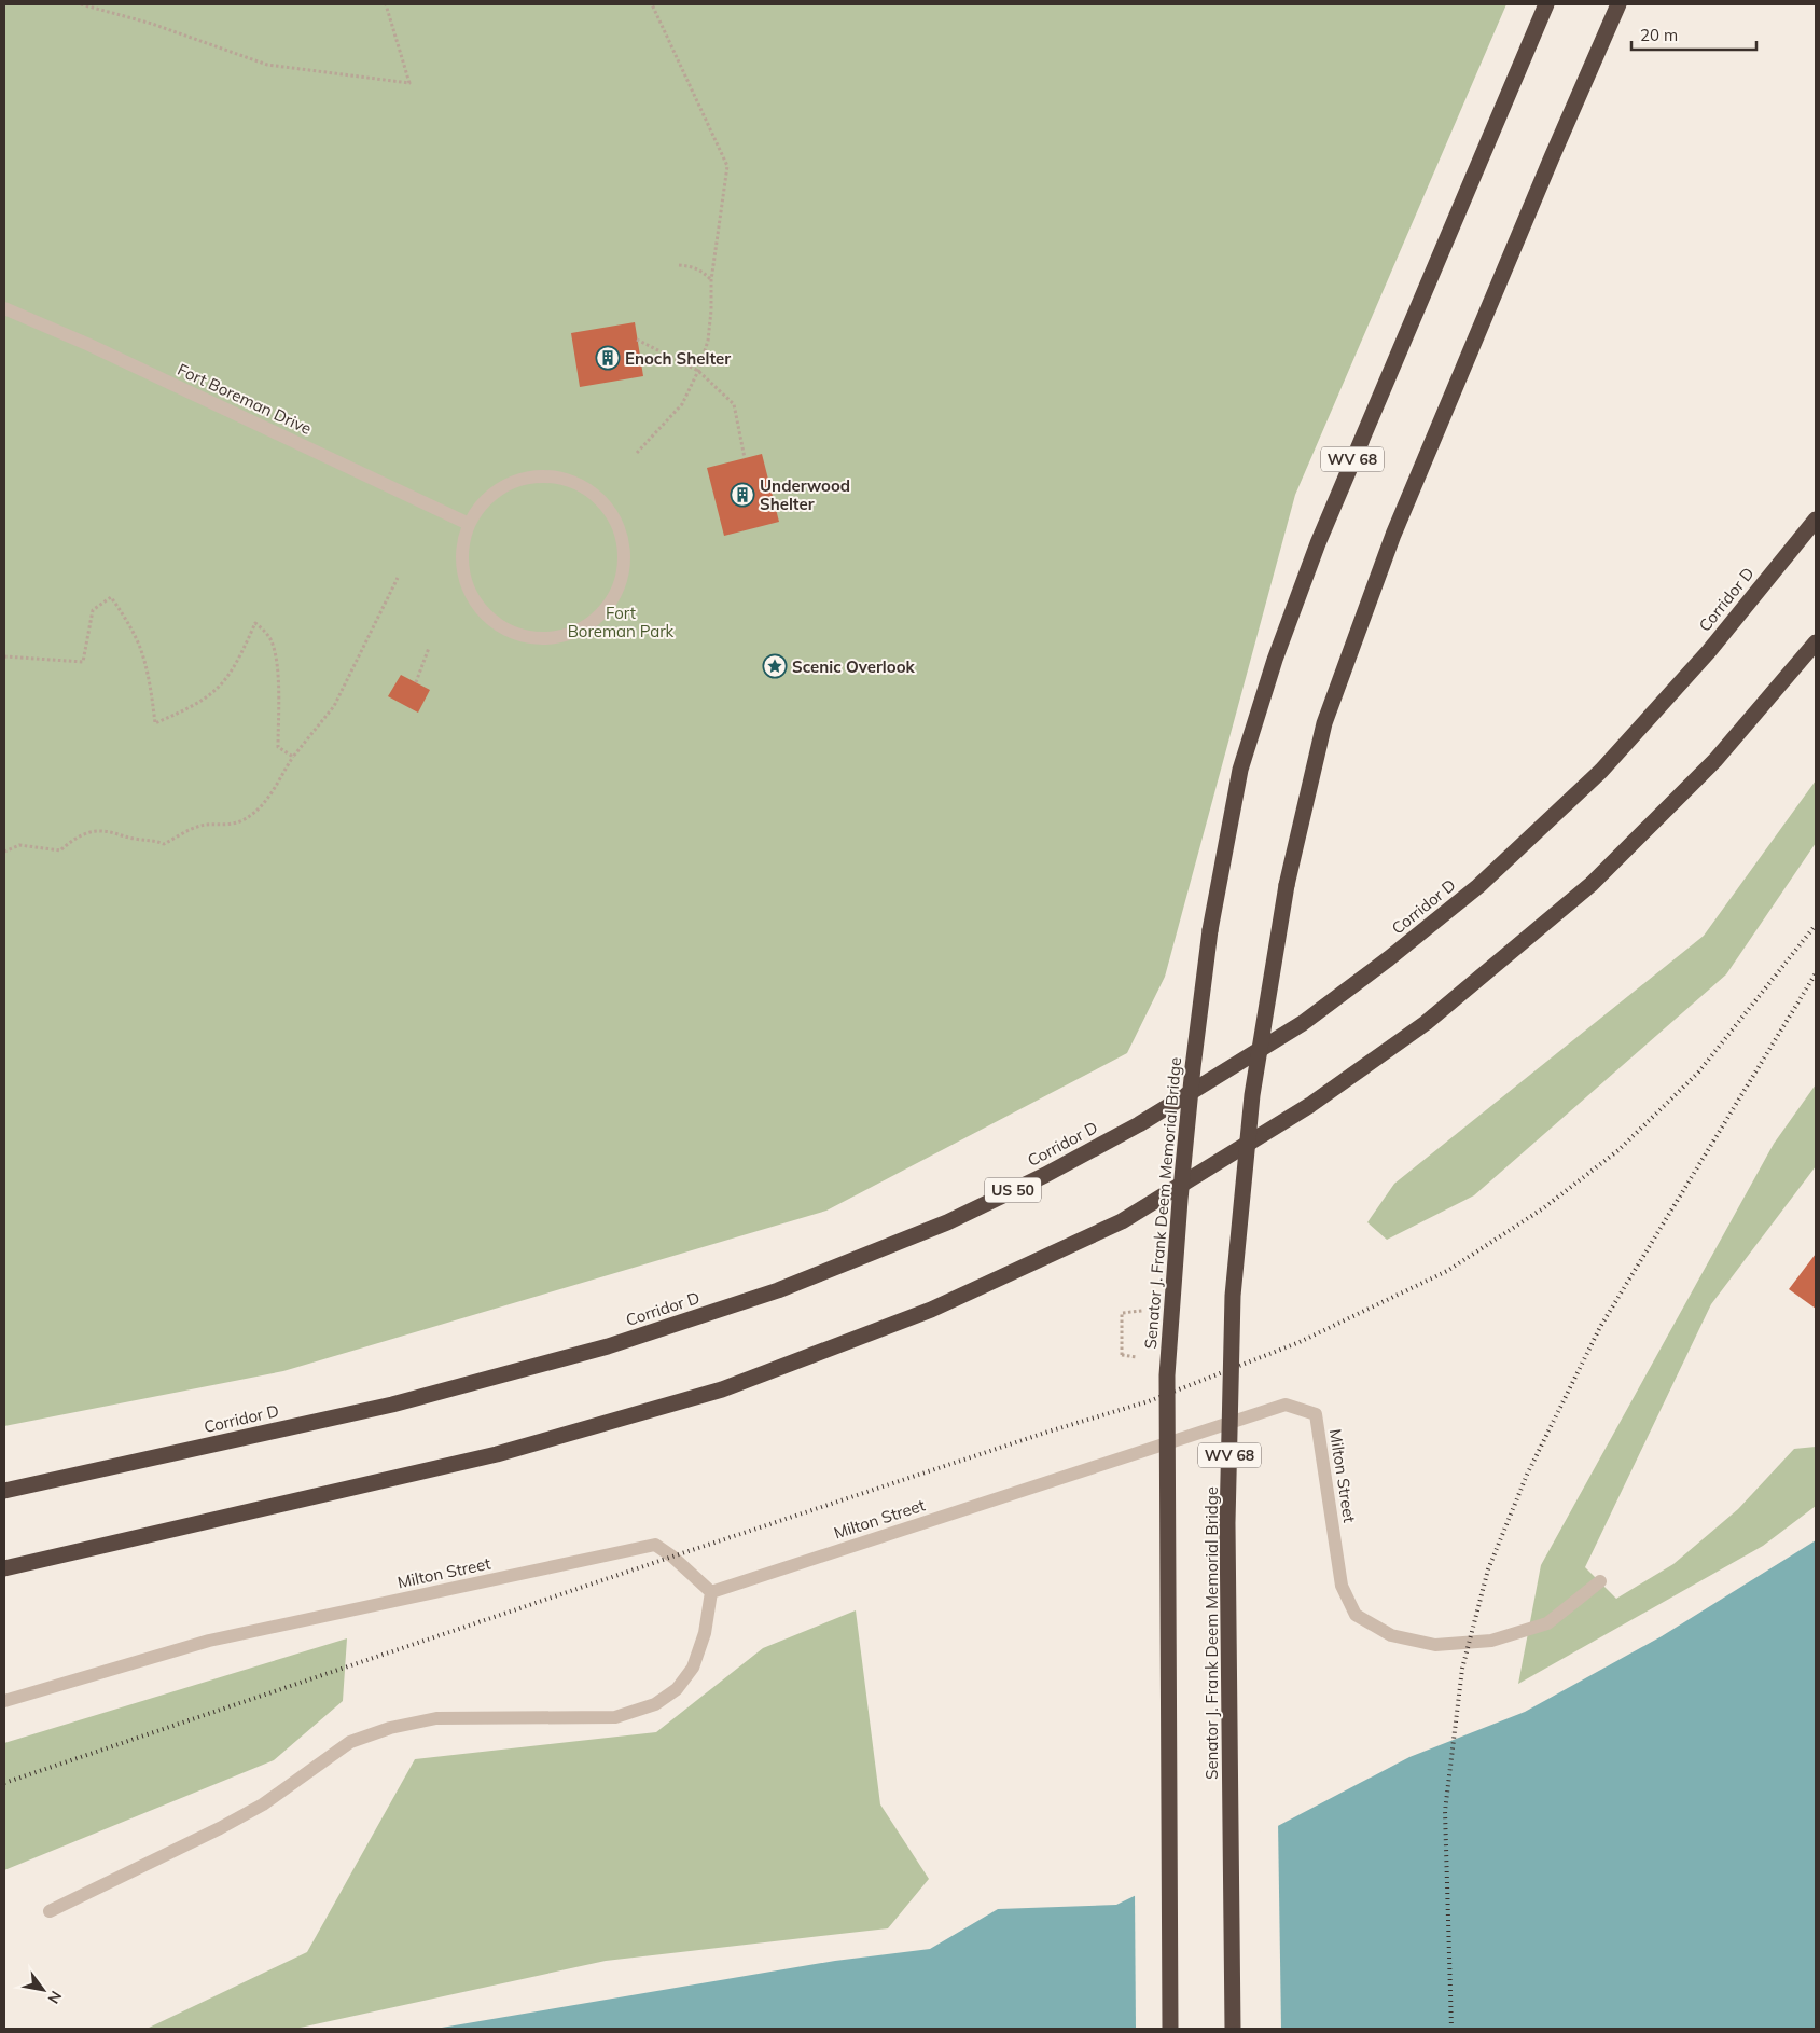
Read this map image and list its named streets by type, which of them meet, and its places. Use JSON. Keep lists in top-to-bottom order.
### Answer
{
  "streets": {
    "highway": [
      "WV 68",
      "Corridor D",
      "US 50",
      "Senator J. Frank Deem Memorial Bridge"
    ],
    "street": ["Fort Boreman Drive", "Milton Street"]
  },
  "parks": ["Fort Boreman Park"],
  "places": {
    "building": ["Enoch Shelter", "Underwood Shelter"],
    "place": ["Scenic Overlook"]
  },
  "scale_bar": "20 m",
  "north": "bottom right"
}
